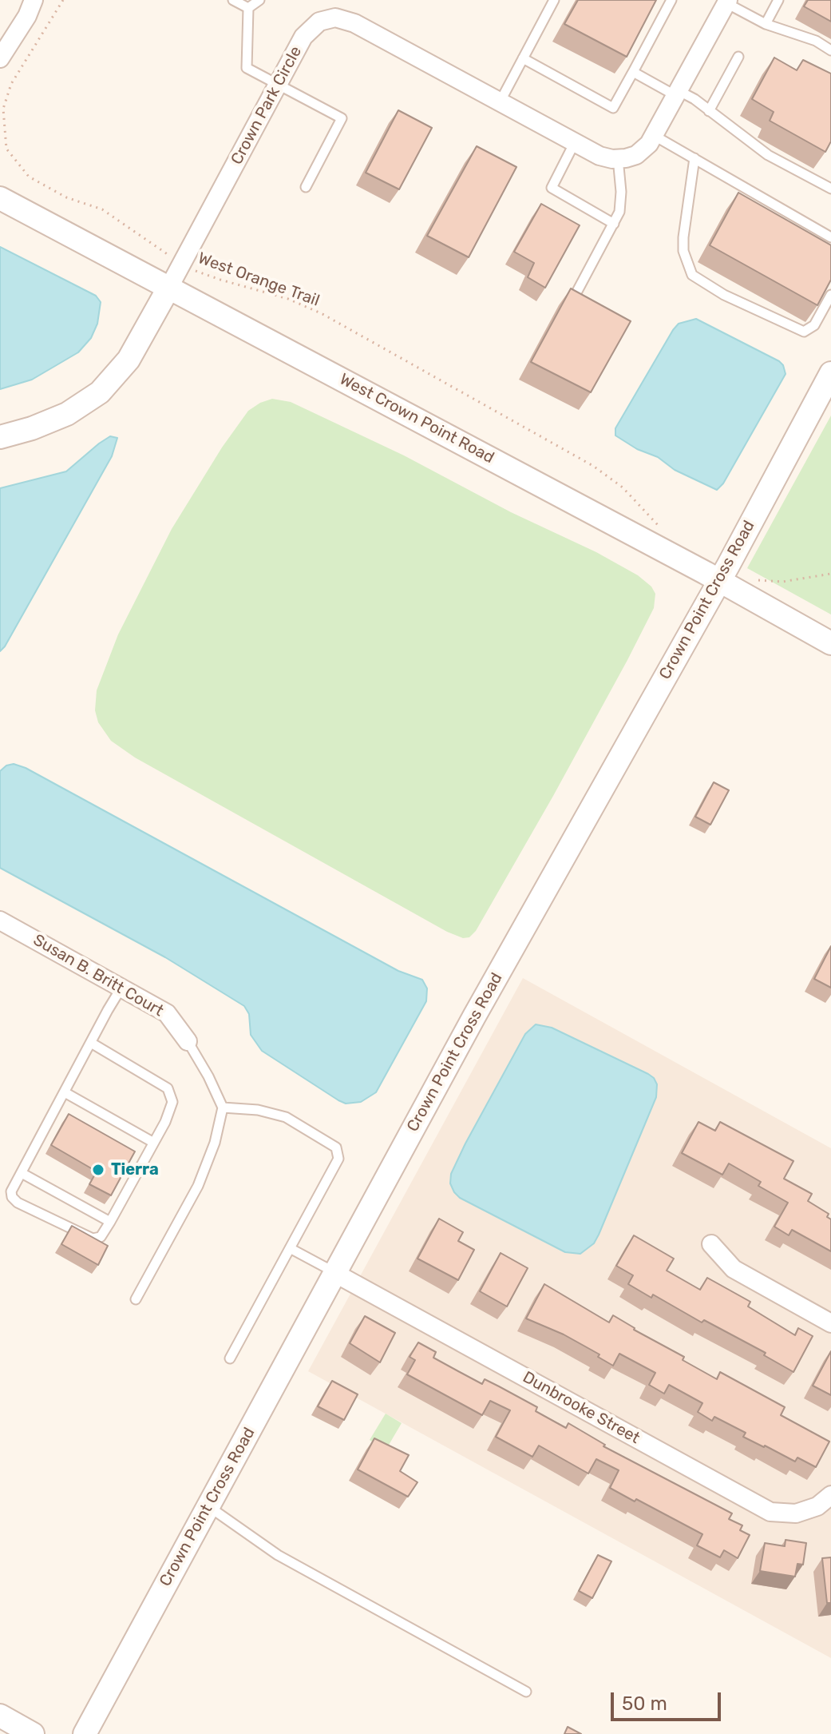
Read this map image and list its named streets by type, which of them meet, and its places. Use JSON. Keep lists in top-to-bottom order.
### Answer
{
  "streets": {
    "street": [
      "Crown Park Circle",
      "West Crown Point Road",
      "Crown Point Cross Road",
      "Susan B. Britt Court",
      "Dunbrooke Street"
    ],
    "path": ["West Orange Trail"]
  },
  "crossings": [
    ["Crown Park Circle", "West Orange Trail"],
    ["Crown Park Circle", "West Crown Point Road"],
    ["West Crown Point Road", "Crown Point Cross Road"],
    ["Crown Point Cross Road", "Dunbrooke Street"]
  ],
  "places": ["Tierra"],
  "scale_bar": "50 m"
}
